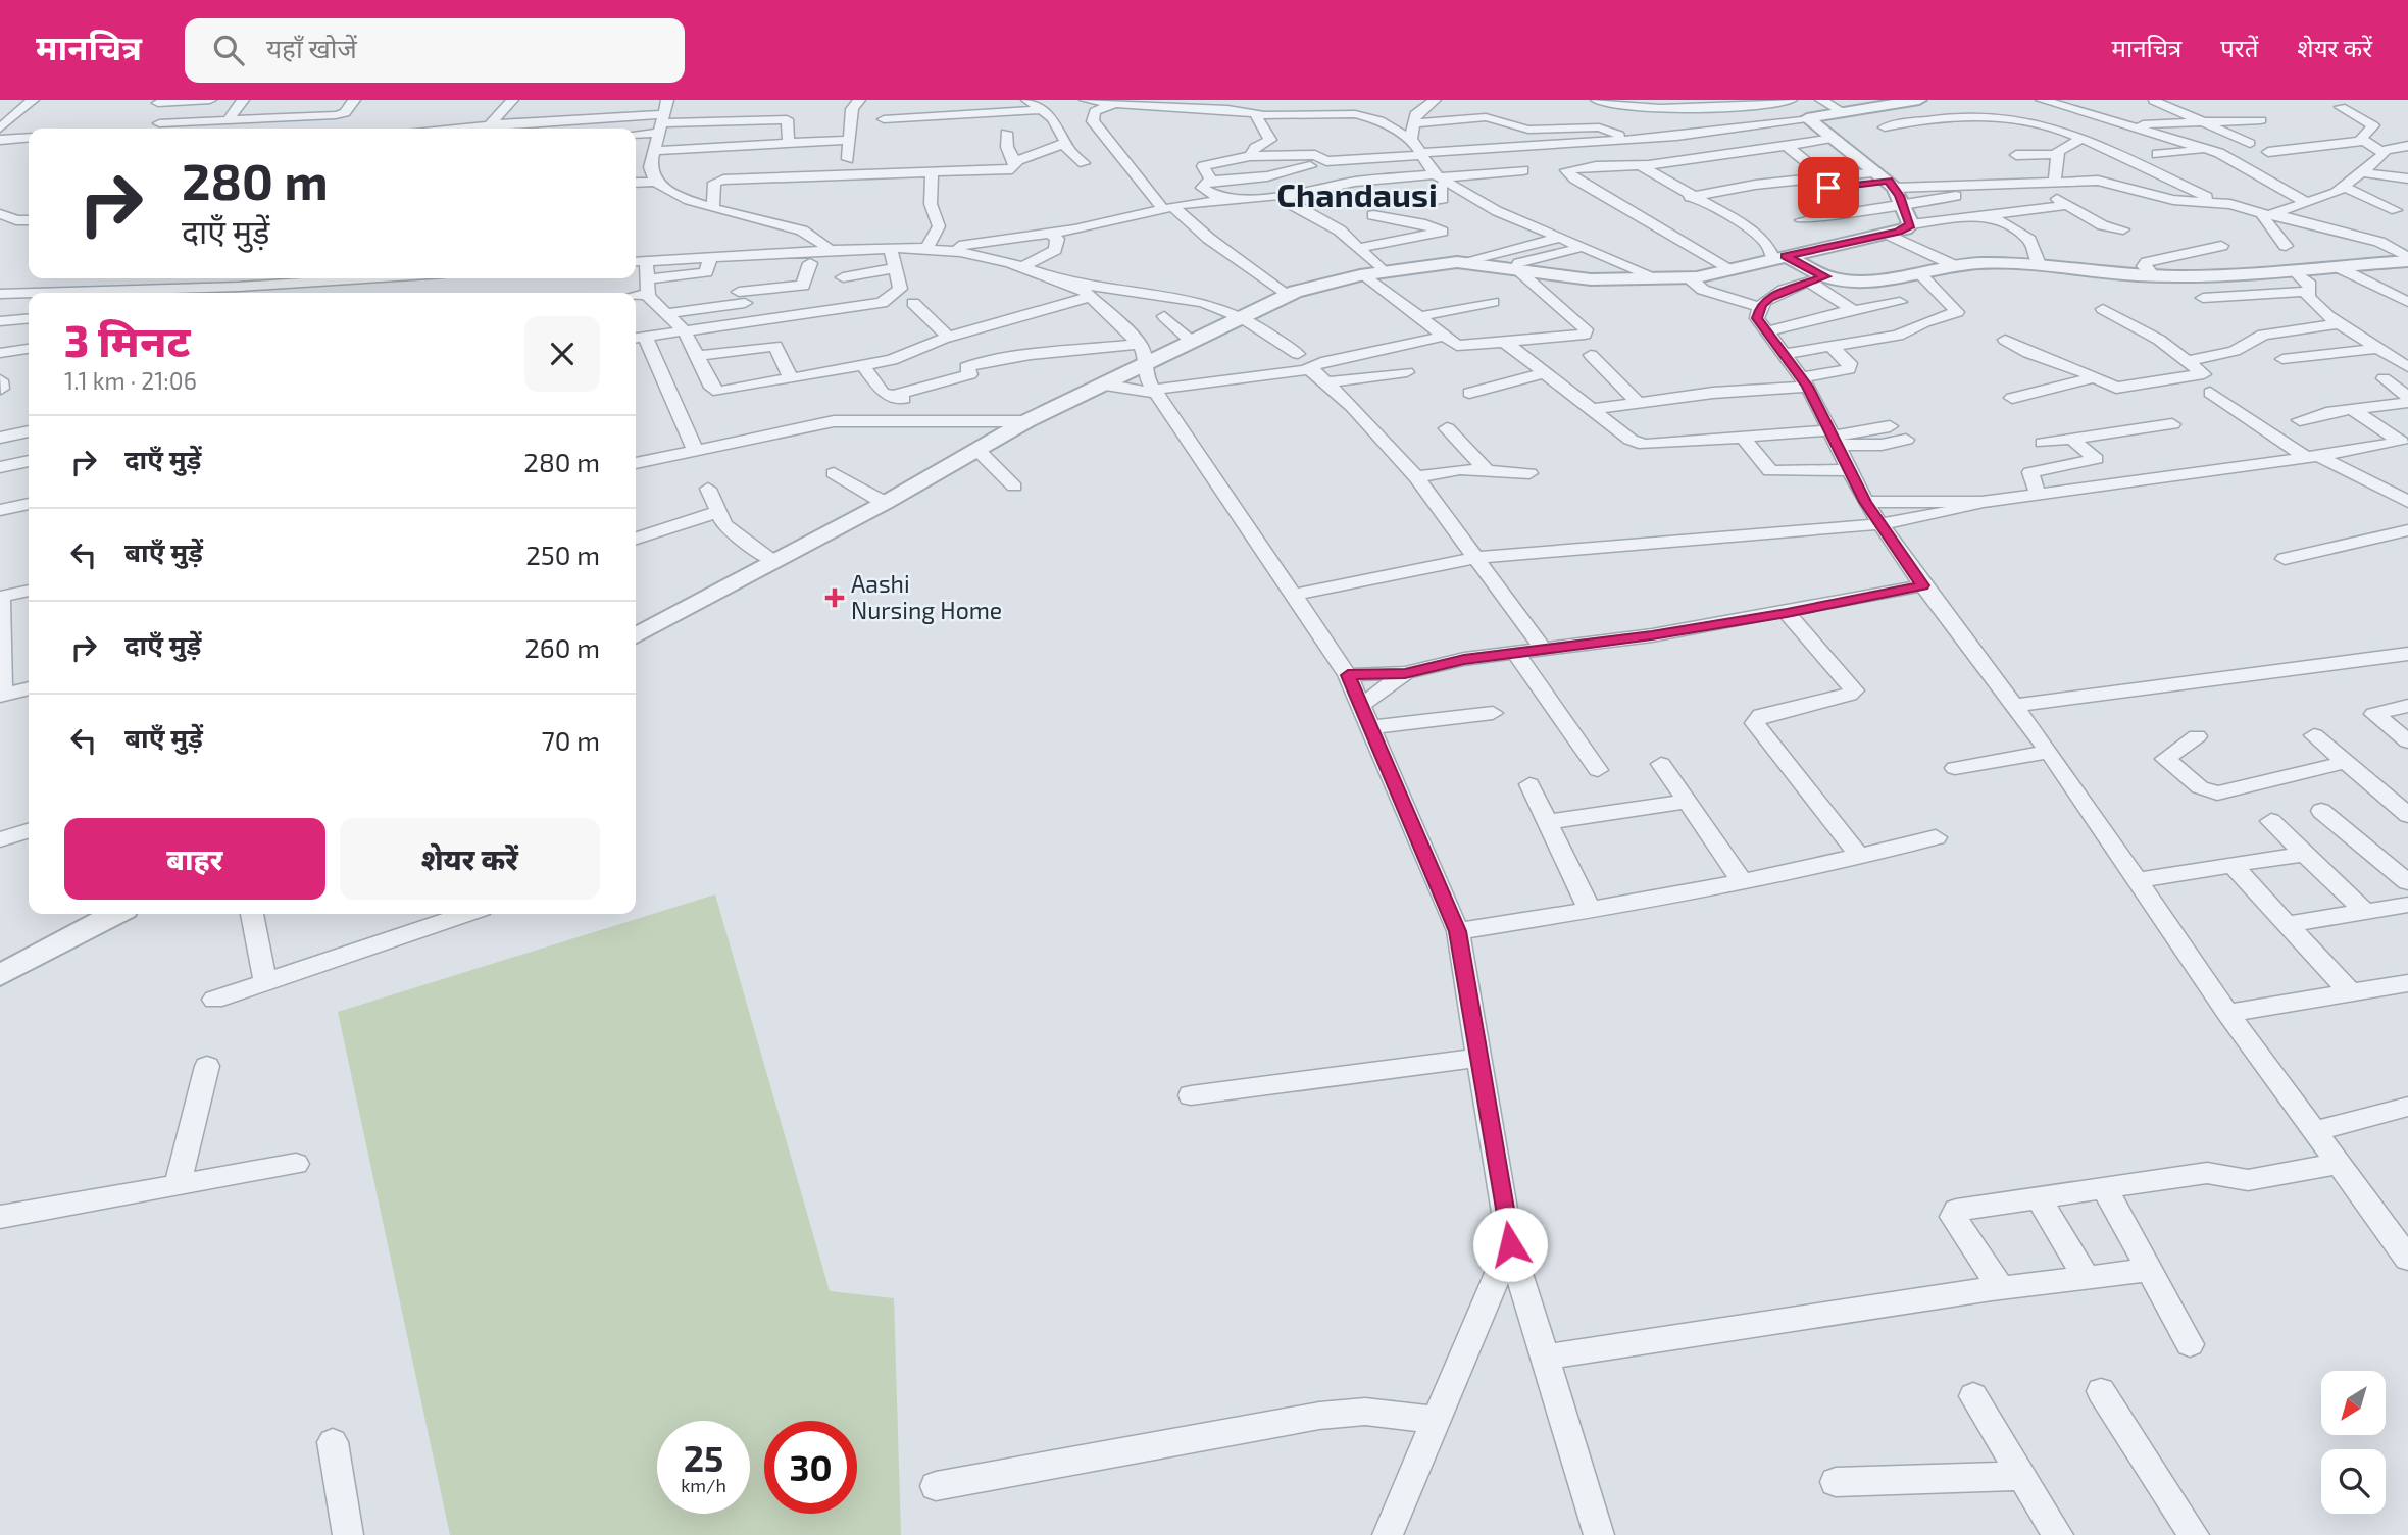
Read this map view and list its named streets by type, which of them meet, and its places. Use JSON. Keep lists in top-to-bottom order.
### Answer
{
  "districts": ["Chandausi"],
  "places": {
    "health": ["Aashi Nursing Home"]
  },
  "north": "bottom left",
  "page": {
    "header": "मानचित्र",
    "search": "यहाँ खोजें",
    "nav": ["मानचित्र", "परतें", "शेयर करें"],
    "turn": ["280 m", "दाएँ मुड़ें"],
    "heading": ["3 मिनट", "1.1 km · 21:06"],
    "list": [
      {
        "name": "दाएँ मुड़ें",
        "value": "280 m"
      },
      {
        "name": "बाएँ मुड़ें",
        "value": "250 m"
      },
      {
        "name": "दाएँ मुड़ें",
        "value": "260 m"
      },
      {
        "name": "बाएँ मुड़ें",
        "value": "70 m"
      }
    ],
    "buttons": ["बाहर", "शेयर करें"],
    "speed": "25 km/h",
    "limit": "30"
  }
}
